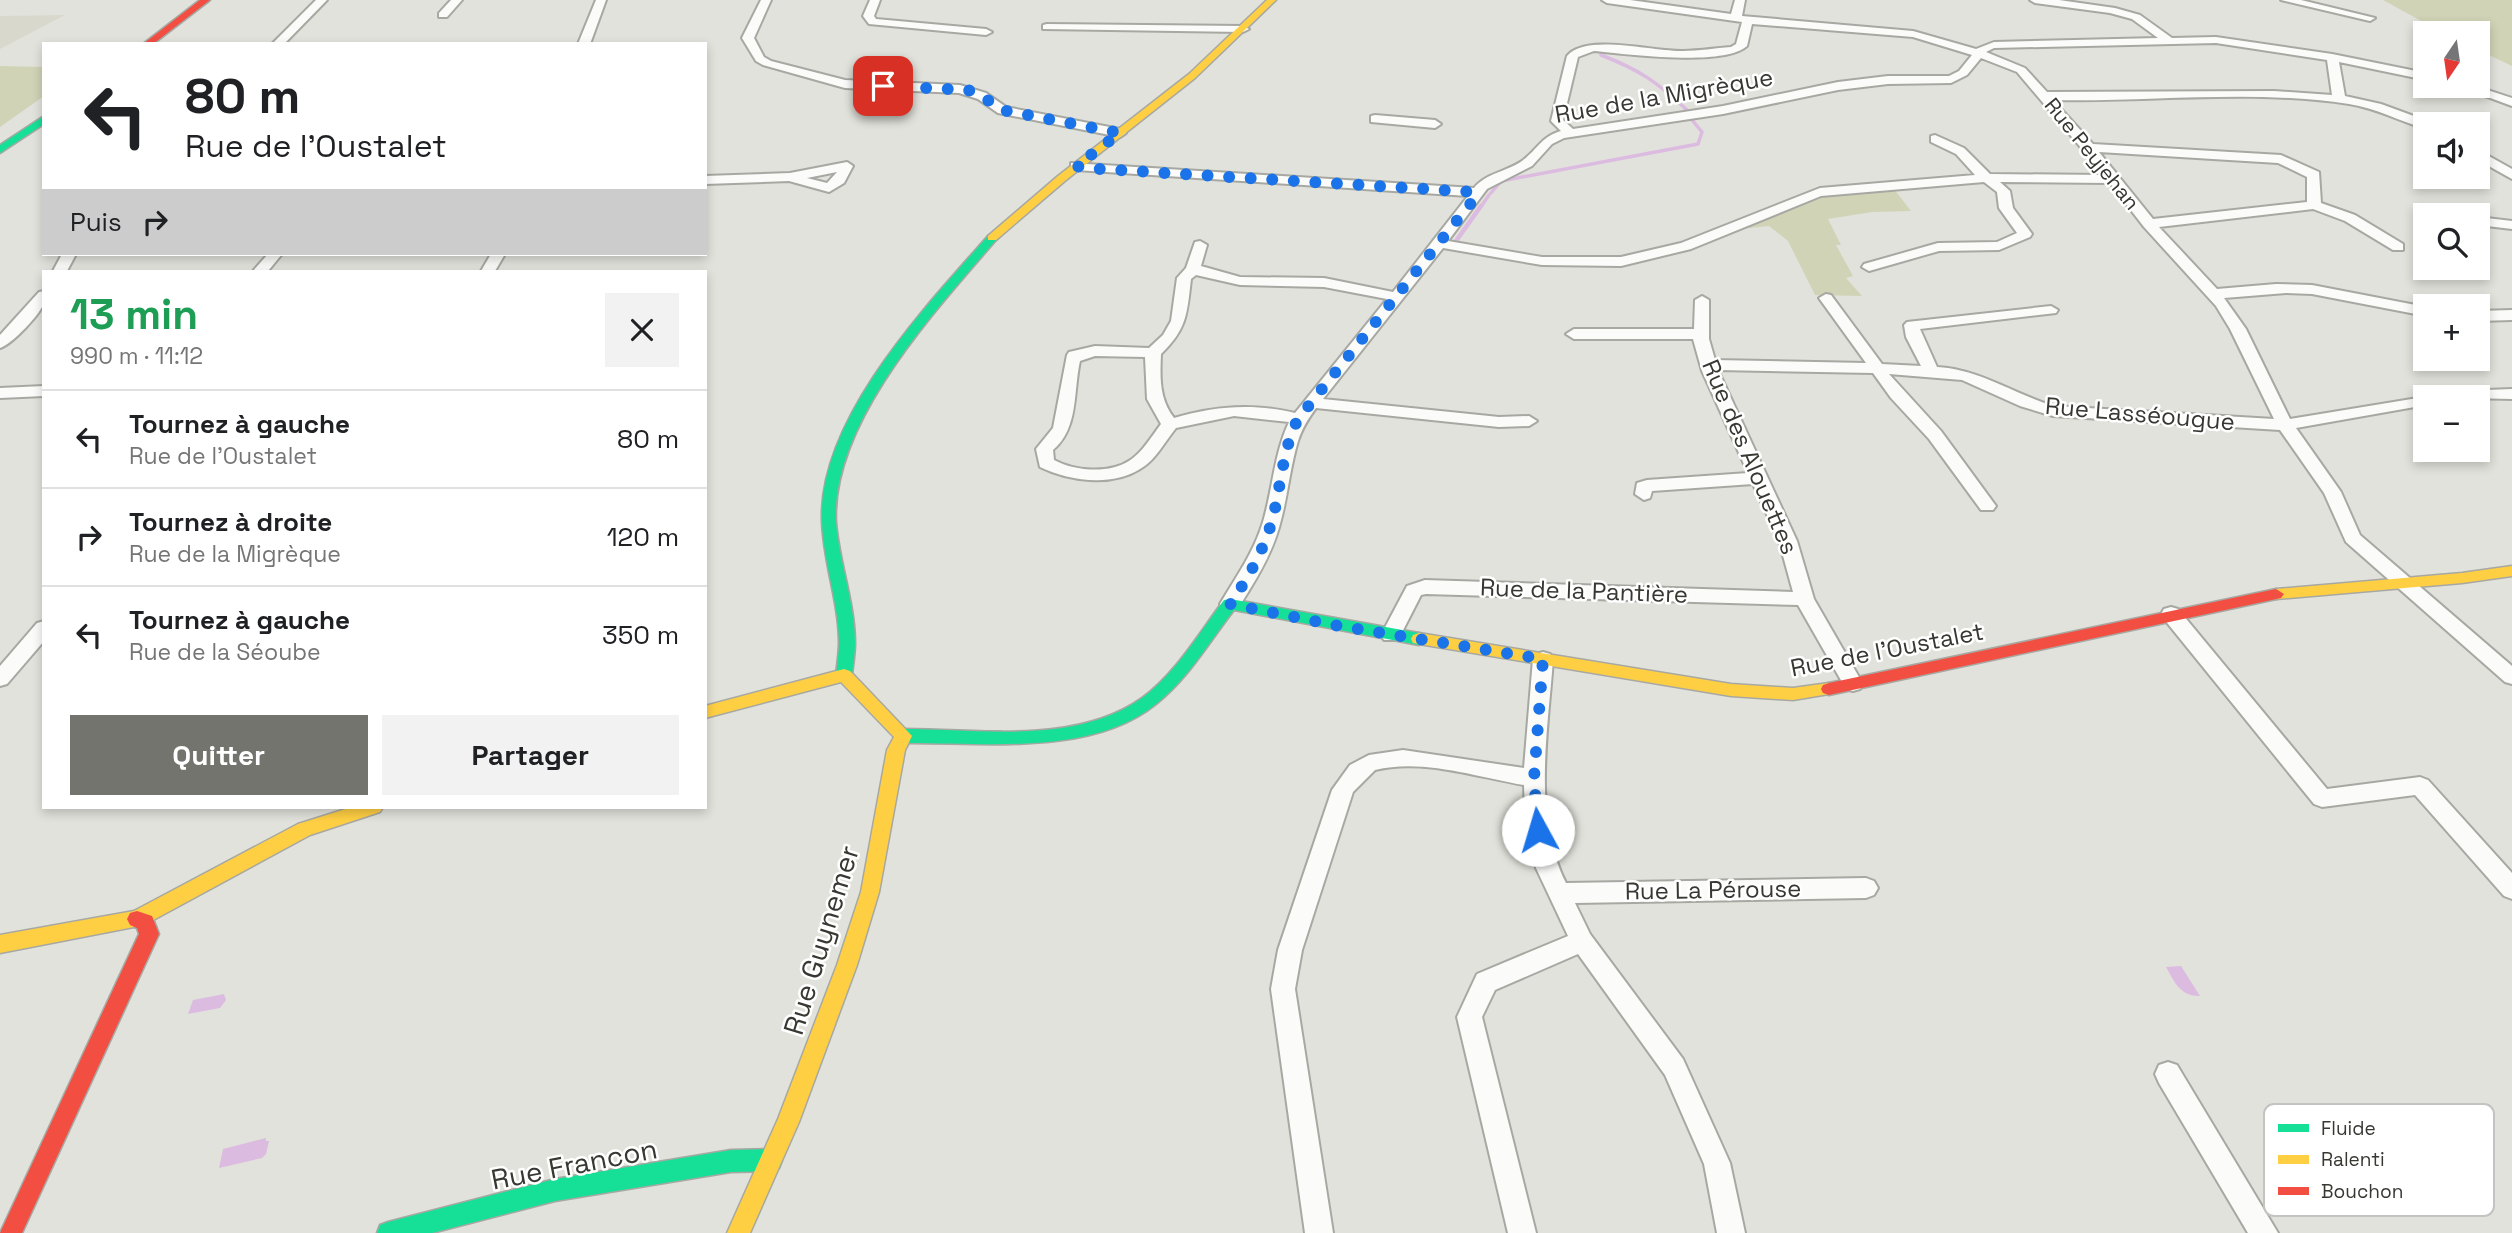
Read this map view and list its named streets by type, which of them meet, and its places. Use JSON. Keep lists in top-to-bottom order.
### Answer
{
  "streets": {
    "street": [
      "Rue de la Migrèque",
      "Rue Peyjehan",
      "Rue Lasséougue",
      "Rue des Alouettes",
      "Rue de la Pantière",
      "Rue de l'Oustalet",
      "Rue La Pérouse",
      "Rue Guynemer",
      "Rue Francon"
    ]
  },
  "crossings": [
    ["Rue de la Migrèque", "Rue Peyjehan"],
    ["Rue de la Migrèque", "Rue de l'Oustalet"],
    ["Rue de la Migrèque", "Rue Guynemer"],
    ["Rue Peyjehan", "Rue Lasséougue"],
    ["Rue Peyjehan", "Rue de l'Oustalet"],
    ["Rue Lasséougue", "Rue des Alouettes"],
    ["Rue des Alouettes", "Rue de la Pantière"],
    ["Rue des Alouettes", "Rue de l'Oustalet"],
    ["Rue de la Pantière", "Rue de l'Oustalet"],
    ["Rue Guynemer", "Rue Francon"]
  ],
  "legend": ["Fluide", "Ralenti", "Bouchon"],
  "north": "bottom",
  "page": {
    "map_buttons": ["+", "−"],
    "turn": ["80 m", "Rue de l'Oustalet"],
    "then": "Puis",
    "heading": ["13 min", "990 m · 11:12"],
    "list": [
      {
        "name": "Tournez à gauche",
        "note": "Rue de l'Oustalet",
        "value": "80 m"
      },
      {
        "name": "Tournez à droite",
        "note": "Rue de la Migrèque",
        "value": "120 m"
      },
      {
        "name": "Tournez à gauche",
        "note": "Rue de la Séoube",
        "value": "350 m"
      }
    ],
    "buttons": ["Quitter", "Partager"]
  }
}
